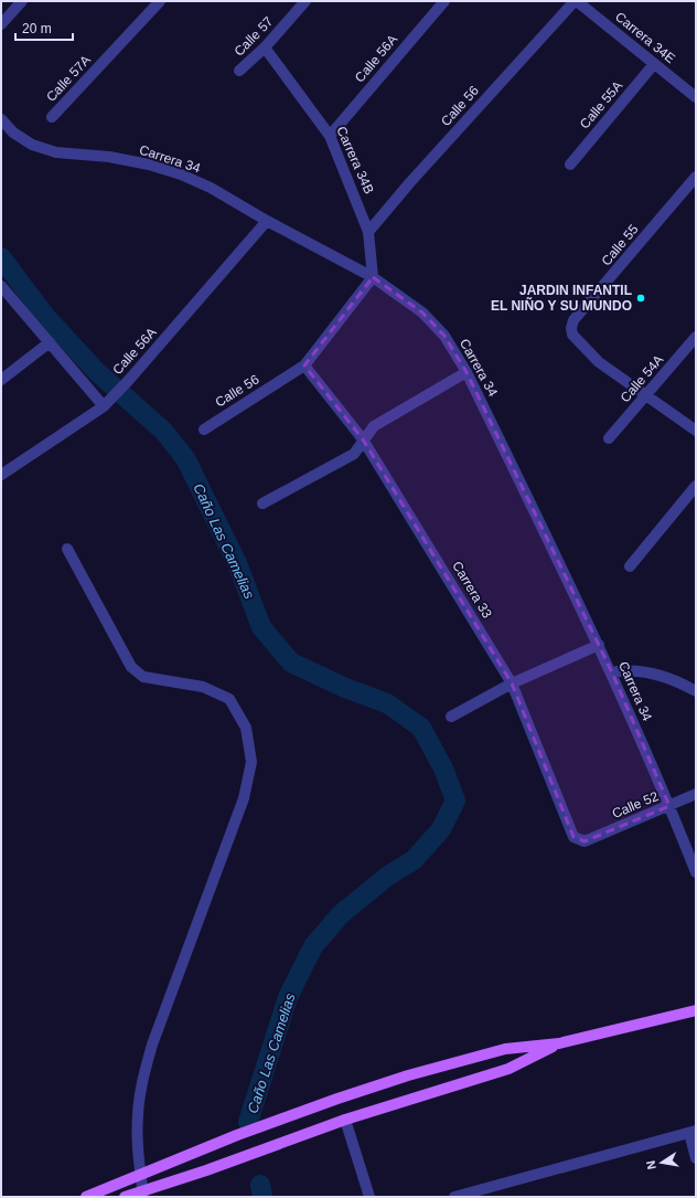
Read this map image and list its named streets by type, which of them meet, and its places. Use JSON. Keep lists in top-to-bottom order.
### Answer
{
  "streets": {
    "street": [
      "Calle 57",
      "Carrera 34E",
      "Calle 56A",
      "Calle 57A",
      "Calle 55A",
      "Calle 56",
      "Carrera 34",
      "Carrera 34B",
      "Calle 55",
      "Calle 54A",
      "Carrera 33",
      "Calle 52"
    ]
  },
  "crossings": [
    ["Calle 57", "Carrera 34B"],
    ["Carrera 34E", "Calle 55A"],
    ["Carrera 34E", "Calle 56"],
    ["Calle 56A", "Carrera 34"],
    ["Calle 56A", "Carrera 34B"],
    ["Calle 56", "Carrera 34"],
    ["Calle 56", "Carrera 34B"],
    ["Calle 56", "Carrera 33"],
    ["Carrera 34", "Carrera 34B"],
    ["Carrera 34", "Calle 52"],
    ["Calle 55", "Calle 54A"],
    ["Carrera 33", "Calle 52"]
  ],
  "water": ["Caño Las Camelias"],
  "places": ["JARDIN INFANTIL EL NIÑO Y SU MUNDO"],
  "scale_bar": "20 m",
  "north": "left"
}
